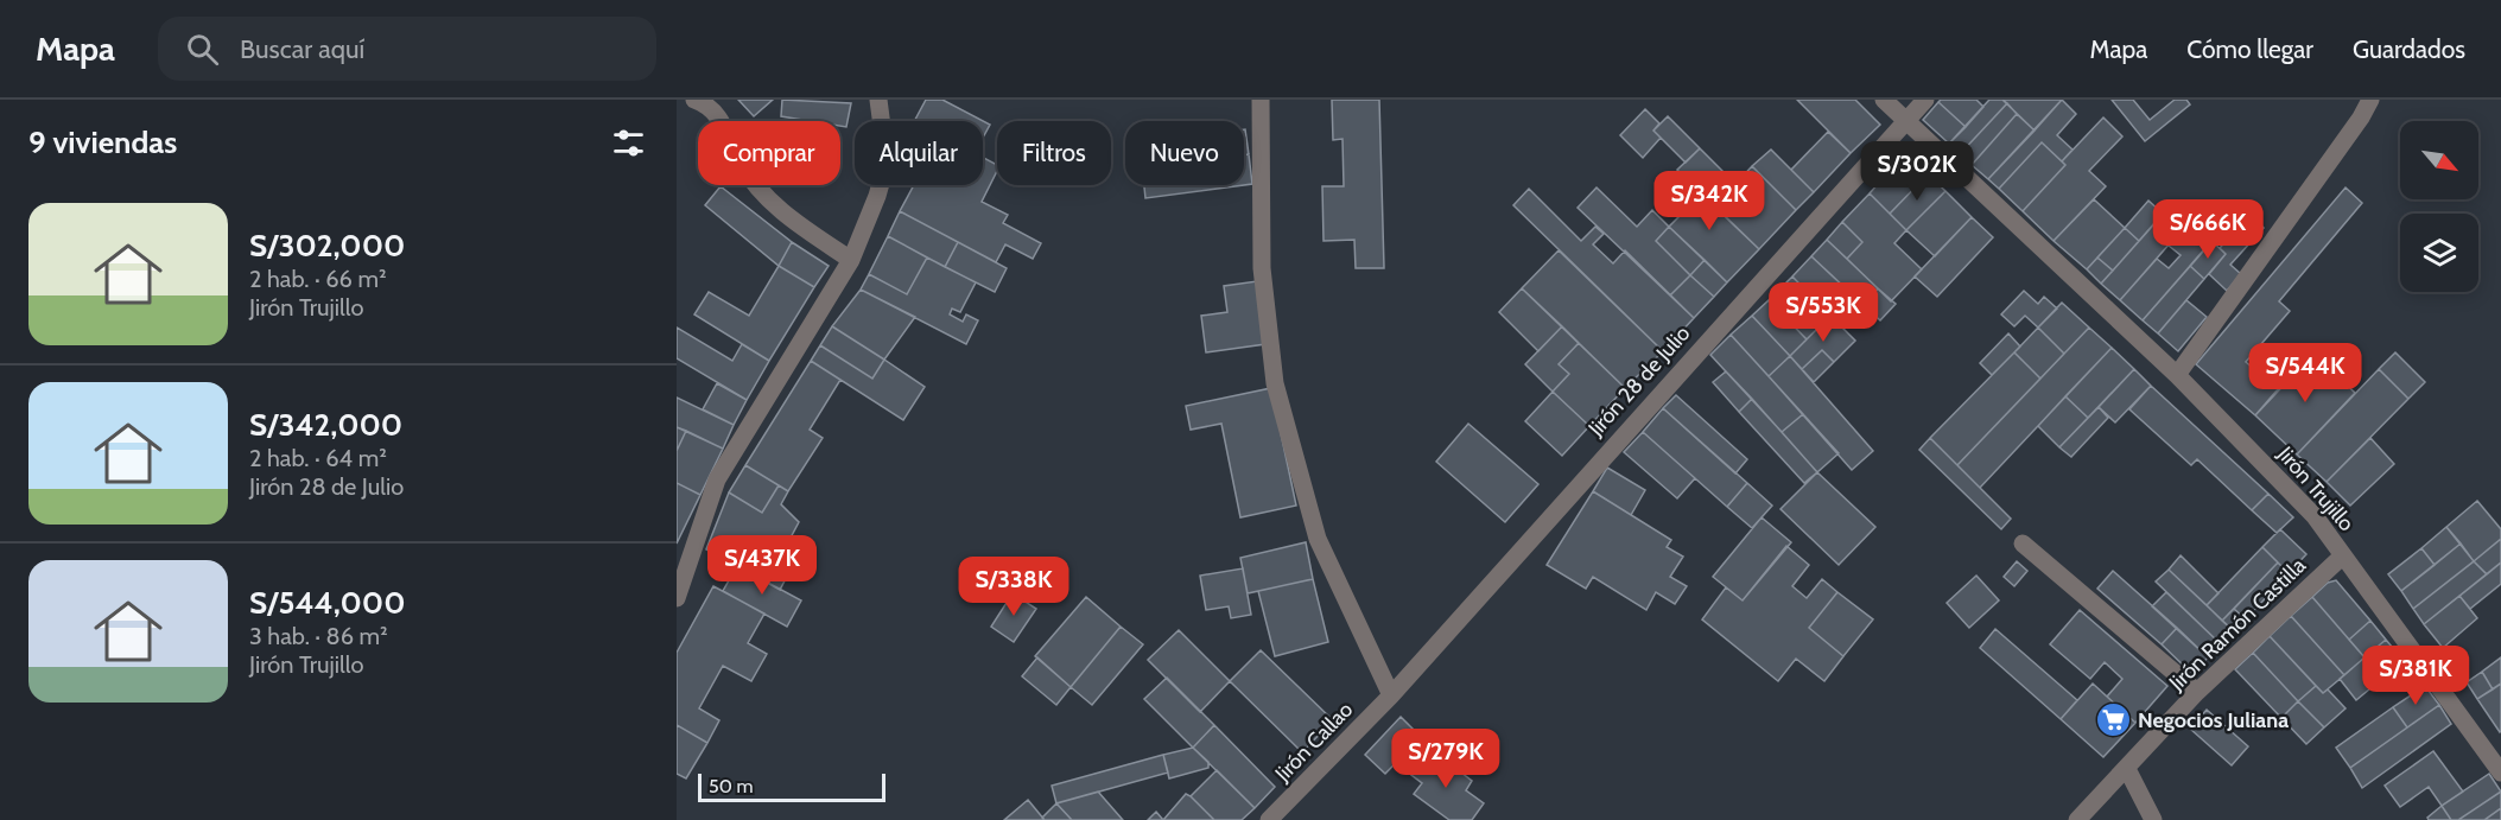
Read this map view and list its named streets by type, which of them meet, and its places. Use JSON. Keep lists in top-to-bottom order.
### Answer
{
  "streets": {
    "street": [
      "Jirón 28 de Julio",
      "Jirón Trujillo",
      "Jirón Ramón Castilla",
      "Jirón Callao"
    ]
  },
  "crossings": [
    ["Jirón 28 de Julio", "Jirón Trujillo"],
    ["Jirón 28 de Julio", "Jirón Callao"],
    ["Jirón Trujillo", "Jirón Ramón Castilla"]
  ],
  "places": {
    "supermarket": ["Negocios Juliana"]
  },
  "scale_bar": "50 m",
  "north": "bottom right",
  "page": {
    "header": "Mapa",
    "search": "Buscar aquí",
    "nav": ["Mapa", "Cómo llegar", "Guardados"],
    "heading": "9 viviendas",
    "chip": [
      "Comprar",
      "Alquilar",
      "Filtros",
      "Nuevo"
    ],
    "price": [
      "S/302K",
      "S/342K",
      "S/666K",
      "S/553K",
      "S/544K",
      "S/437K",
      "S/338K",
      "S/381K",
      "S/279K"
    ],
    "list": [
      {
        "name": "S/302,000",
        "note": "2 hab. · 66 m² · Jirón Trujillo"
      },
      {
        "name": "S/342,000",
        "note": "2 hab. · 64 m² · Jirón 28 de Julio"
      },
      {
        "name": "S/544,000",
        "note": "3 hab. · 86 m² · Jirón Trujillo"
      }
    ],
    "scale": "50 m"
  }
}
